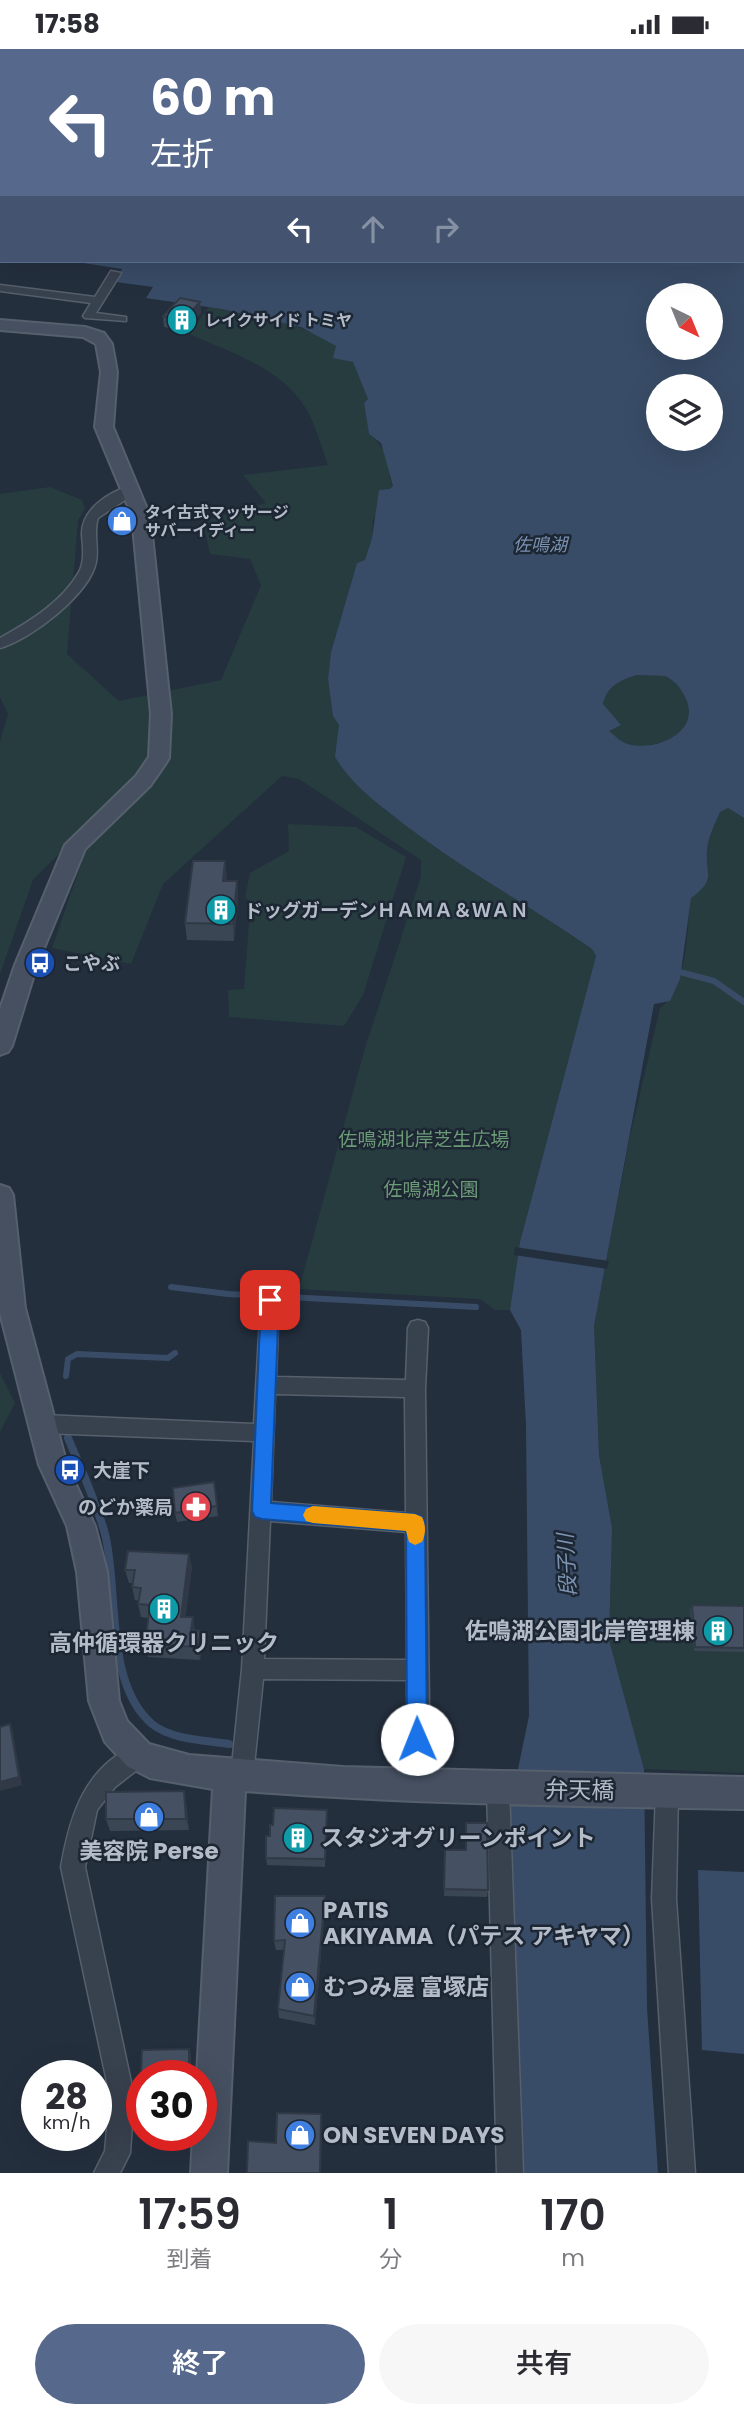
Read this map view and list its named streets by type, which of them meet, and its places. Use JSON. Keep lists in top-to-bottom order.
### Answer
{
  "streets": {
    "street": ["弁天橋"]
  },
  "water": ["佐鳴湖", "段子川"],
  "parks": ["佐鳴湖北岸芝生広場", "佐鳴湖公園"],
  "places": {
    "building": [
      "レイクサイド トミヤ",
      "ドッグガーデンＨＡＭＡ＆ＷＡＮ",
      "高仲循環器クリニック",
      "佐鳴湖公園北岸管理棟",
      "スタジオグリーンポイント"
    ],
    "shop": [
      "タイ古式マッサージ サバーイディー",
      "美容院 Perse",
      "PATIS AKIYAMA（パテス アキヤマ）",
      "むつみ屋 富塚店",
      "ON SEVEN DAYS"
    ],
    "bus stop": ["こやぶ", "大崖下"],
    "pharmacy": ["のどか薬局"]
  },
  "north": "bottom right",
  "page": {
    "status": "17:58",
    "turn": ["60 m", "左折"],
    "speed": "28 km/h",
    "limit": "30",
    "eta": [
      "17:59",
      "到着",
      "1",
      "分",
      "170",
      "m"
    ],
    "buttons": ["終了", "共有"]
  }
}
